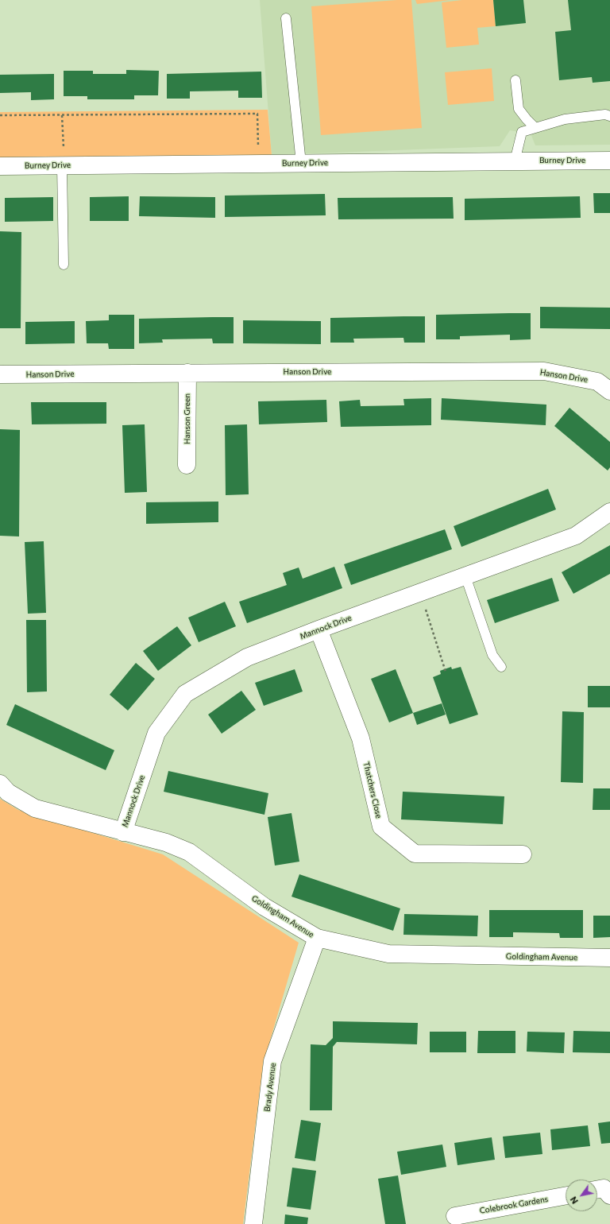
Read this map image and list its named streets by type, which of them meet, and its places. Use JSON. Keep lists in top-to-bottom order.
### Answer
{
  "streets": {
    "street": [
      "Burney Drive",
      "Hanson Drive",
      "Hanson Green",
      "Mannock Drive",
      "Thatchers Close",
      "Goldingham Avenue",
      "Brady Avenue",
      "Colebrook Gardens"
    ]
  },
  "crossings": [
    ["Hanson Drive", "Hanson Green"],
    ["Mannock Drive", "Thatchers Close"],
    ["Mannock Drive", "Goldingham Avenue"],
    ["Goldingham Avenue", "Brady Avenue"]
  ],
  "north": "bottom left"
}
